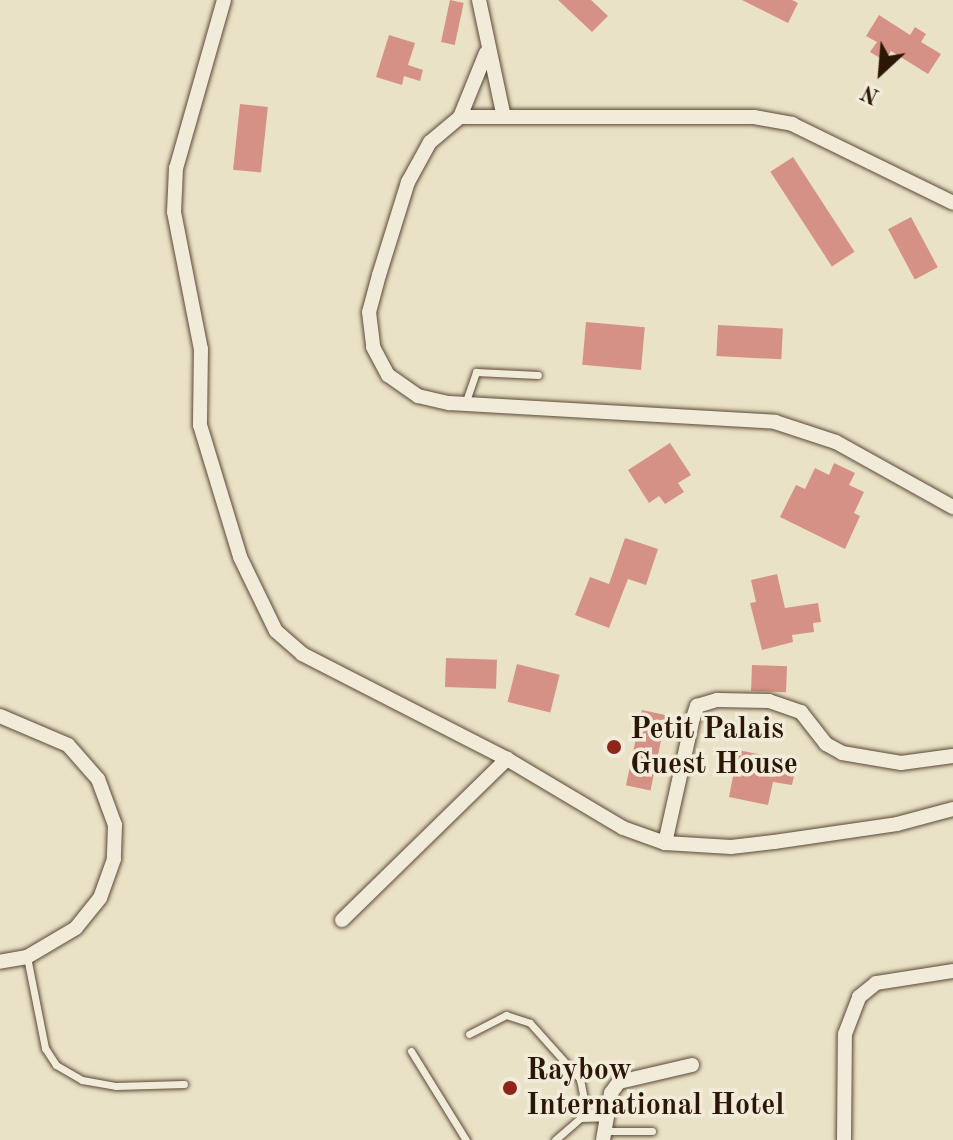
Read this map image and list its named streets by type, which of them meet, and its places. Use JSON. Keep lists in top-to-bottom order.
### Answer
{
  "places": ["Petit Palais Guest House", "Raybow International Hotel"],
  "north": "bottom left"
}
